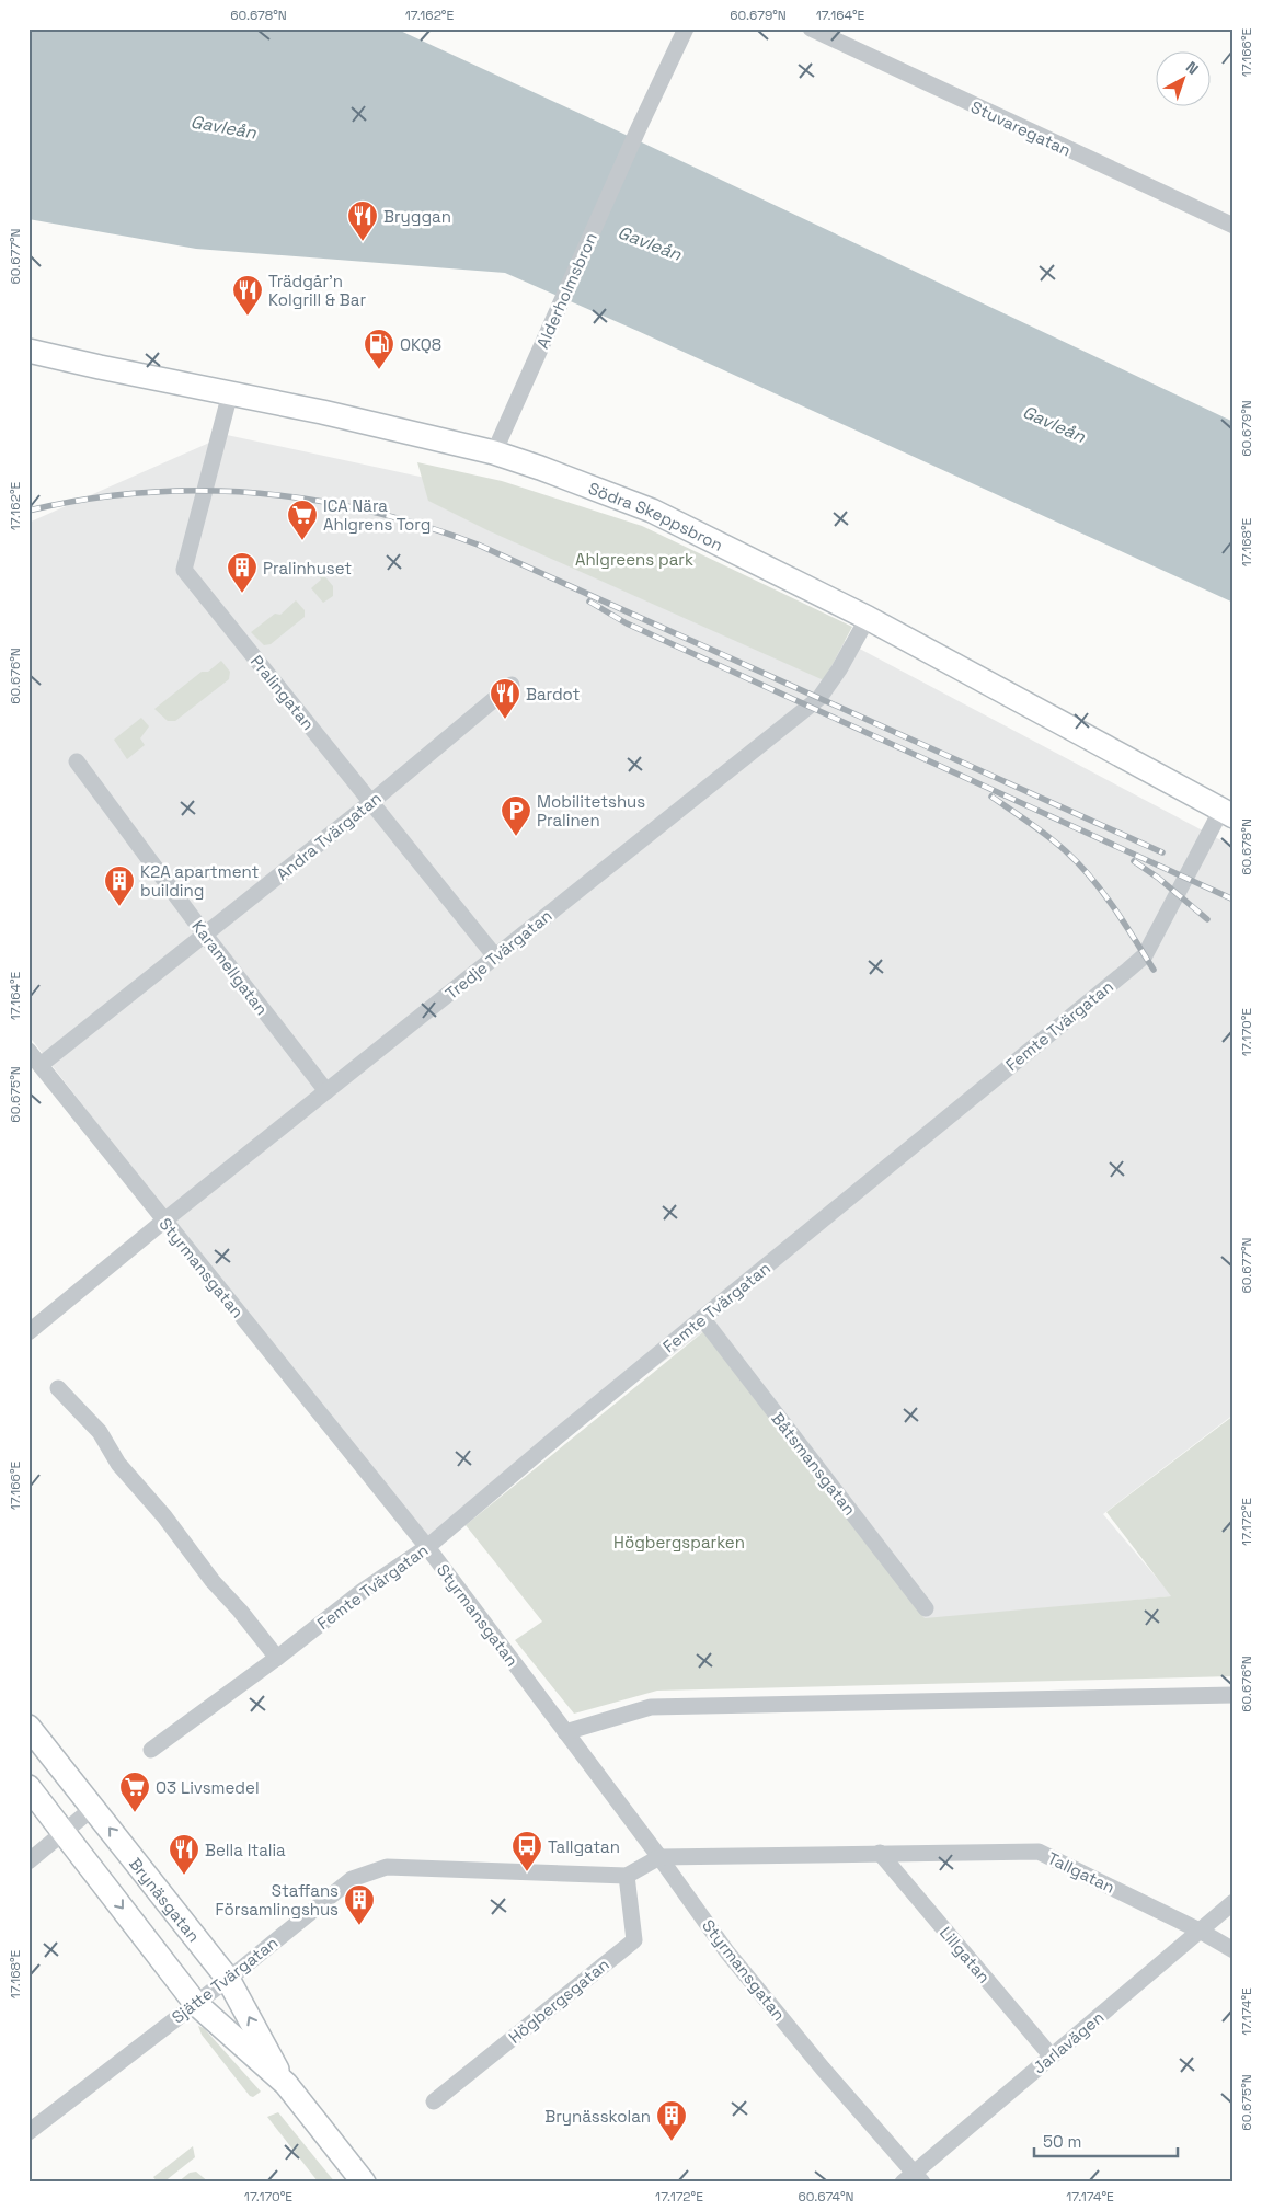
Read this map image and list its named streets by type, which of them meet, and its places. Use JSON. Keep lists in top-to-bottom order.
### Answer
{
  "streets": {
    "street": [
      "Stuvaregatan",
      "Alderholmsbron",
      "Södra Skeppsbron",
      "Pralingatan",
      "Andra Tvärgatan",
      "Tredje Tvärgatan",
      "Karamellgatan",
      "Femte Tvärgatan",
      "Styrmansgatan",
      "Båtsmansgatan",
      "Tallgatan",
      "Brynäsgatan",
      "Lillgatan",
      "Sjätte Tvärgatan",
      "Högbergsgatan",
      "Jarlavägen"
    ]
  },
  "crossings": [
    ["Alderholmsbron", "Södra Skeppsbron"],
    ["Södra Skeppsbron", "Pralingatan"],
    ["Södra Skeppsbron", "Tredje Tvärgatan"],
    ["Södra Skeppsbron", "Femte Tvärgatan"],
    ["Pralingatan", "Andra Tvärgatan"],
    ["Pralingatan", "Tredje Tvärgatan"],
    ["Andra Tvärgatan", "Karamellgatan"],
    ["Andra Tvärgatan", "Styrmansgatan"],
    ["Tredje Tvärgatan", "Karamellgatan"],
    ["Tredje Tvärgatan", "Styrmansgatan"],
    ["Femte Tvärgatan", "Styrmansgatan"],
    ["Femte Tvärgatan", "Båtsmansgatan"],
    ["Styrmansgatan", "Tallgatan"],
    ["Styrmansgatan", "Jarlavägen"],
    ["Tallgatan", "Lillgatan"],
    ["Tallgatan", "Jarlavägen"],
    ["Brynäsgatan", "Sjätte Tvärgatan"],
    ["Lillgatan", "Jarlavägen"],
    ["Sjätte Tvärgatan", "Högbergsgatan"]
  ],
  "water": ["Gavleån"],
  "parks": ["Ahlgreens park", "Högbergsparken"],
  "places": {
    "restaurant": [
      "Bryggan",
      "Trädgår'n Kolgrill & Bar",
      "Bardot",
      "Bella Italia"
    ],
    "fuel station": ["OKQ8"],
    "supermarket": ["ICA Nära Ahlgrens Torg", "O3 Livsmedel"],
    "building": [
      "Pralinhuset",
      "K2A apartment building",
      "Staffans Församlingshus",
      "Brynässkolan"
    ],
    "parking": ["Mobilitetshus Pralinen"],
    "bus stop": ["Tallgatan"]
  },
  "scale_bar": "50 m",
  "north": "top right",
  "coordinates": [
    "60.678°N",
    "17.162°E",
    "60.679°N",
    "17.164°E",
    "17.166°E",
    "60.677°N",
    "17.168°E",
    "60.676°N",
    "17.170°E",
    "60.675°N",
    "17.172°E",
    "17.174°E",
    "60.674°N"
  ]
}
